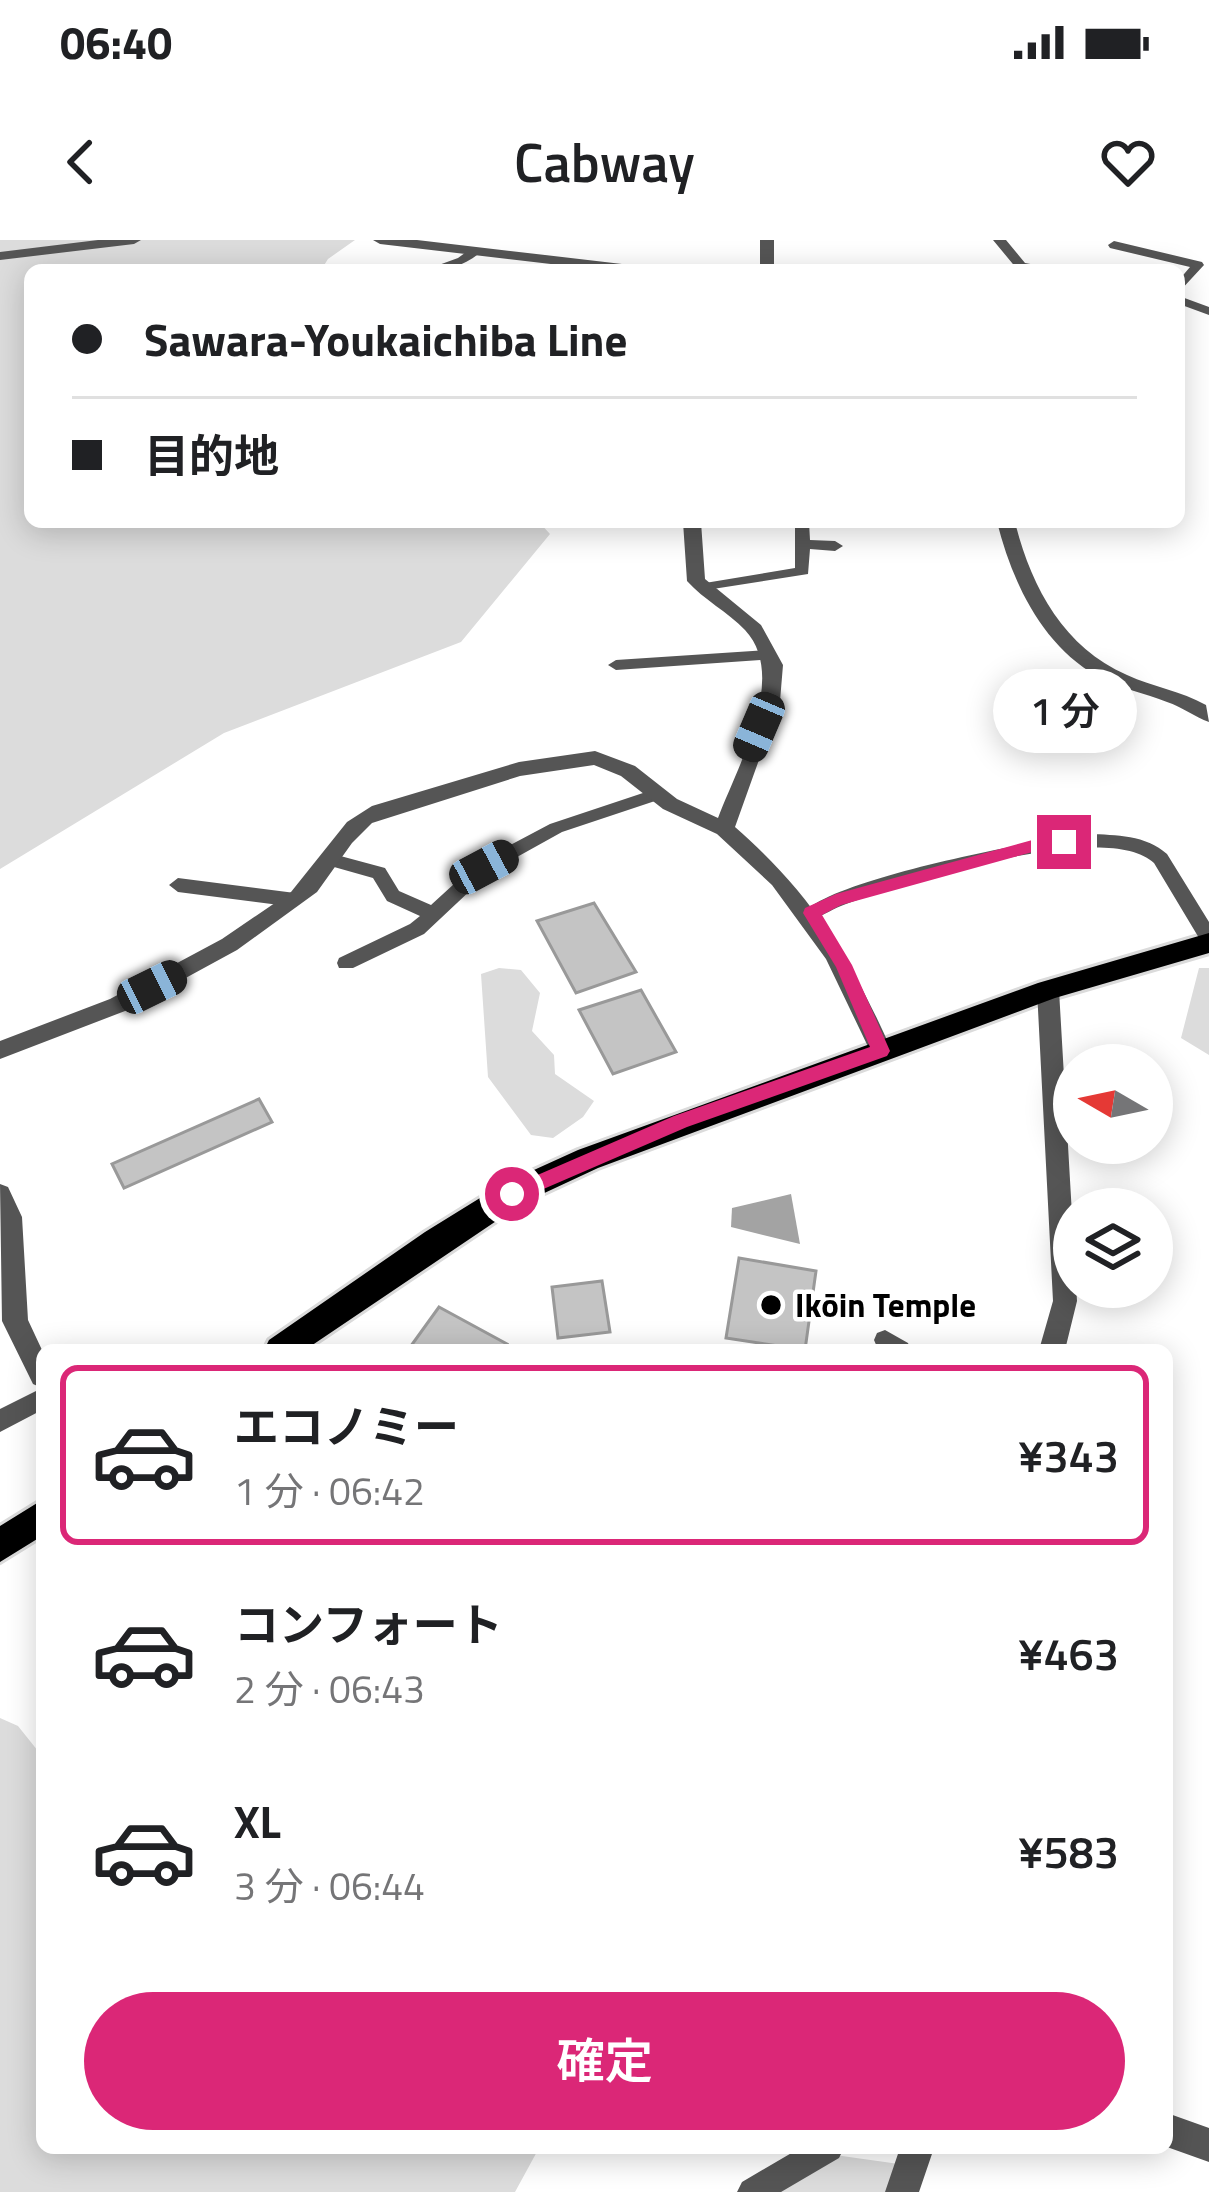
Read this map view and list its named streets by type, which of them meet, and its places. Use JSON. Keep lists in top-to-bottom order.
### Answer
{
  "places": ["Ikōin Temple"],
  "north": "left",
  "page": {
    "status": "06:40",
    "header": "Cabway",
    "banner": ["Sawara-Youkaichiba Line", "目的地"],
    "bubble": "1 分",
    "list": [
      {
        "name": "エコノミー",
        "note": "1 分 · 06:42",
        "value": "¥343"
      },
      {
        "name": "コンフォート",
        "note": "2 分 · 06:43",
        "value": "¥463"
      },
      {
        "name": "XL",
        "note": "3 分 · 06:44",
        "value": "¥583"
      }
    ],
    "buttons": "確定"
  }
}
